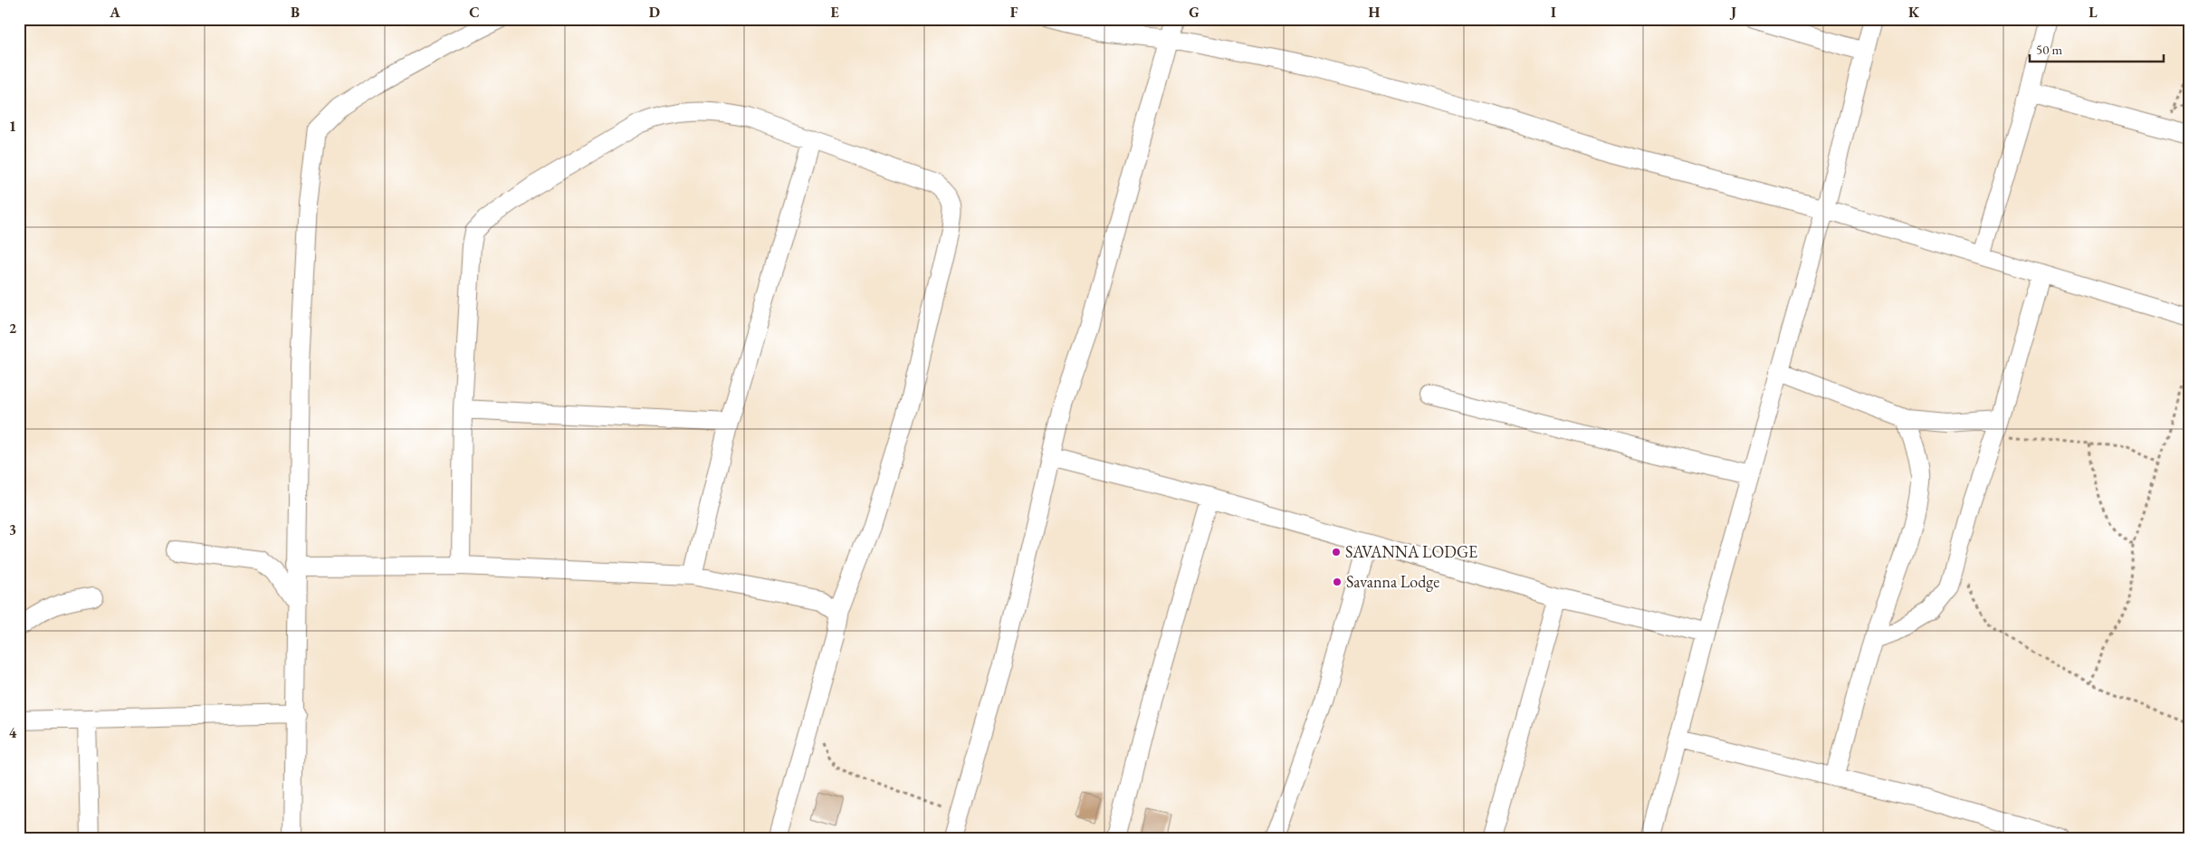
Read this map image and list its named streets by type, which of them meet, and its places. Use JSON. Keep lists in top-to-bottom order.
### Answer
{
  "places": ["SAVANNA LODGE", "Savanna Lodge"],
  "scale_bar": "50 m",
  "grid": {
    "columns": [
      "A",
      "B",
      "C",
      "D",
      "E",
      "F",
      "G",
      "H",
      "I",
      "J",
      "K",
      "L"
    ],
    "rows": [
      "1",
      "2",
      "3",
      "4"
    ]
  }
}
